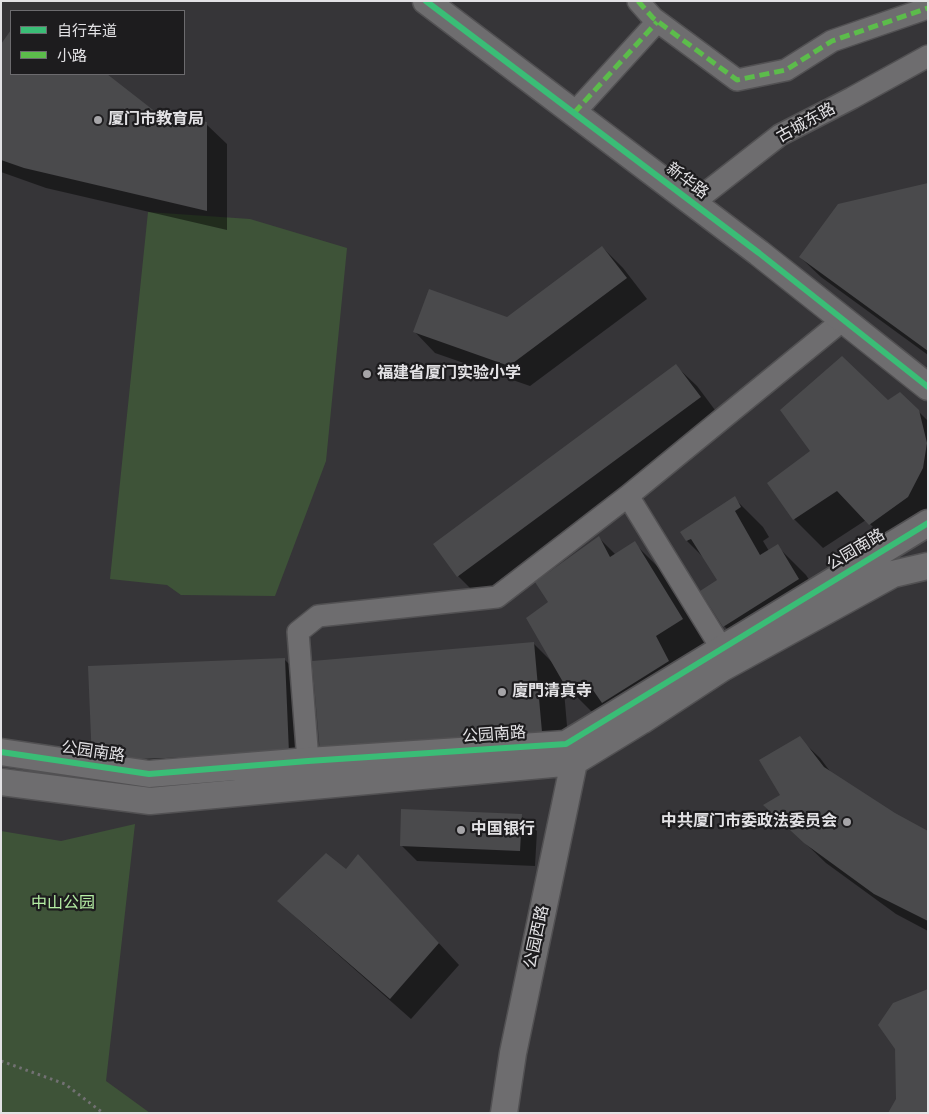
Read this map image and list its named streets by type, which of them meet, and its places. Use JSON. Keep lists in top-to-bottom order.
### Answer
{
  "streets": {
    "street": [
      "古城东路",
      "新华路",
      "公园南路",
      "公园西路"
    ]
  },
  "crossings": [
    ["古城东路", "新华路"],
    ["公园南路", "公园西路"]
  ],
  "parks": ["中山公园"],
  "places": [
    "厦门市教育局",
    "福建省厦门实验小学",
    "廈門清真寺",
    "中共厦门市委政法委员会",
    "中国银行"
  ],
  "legend": ["自行车道", "小路"]
}
